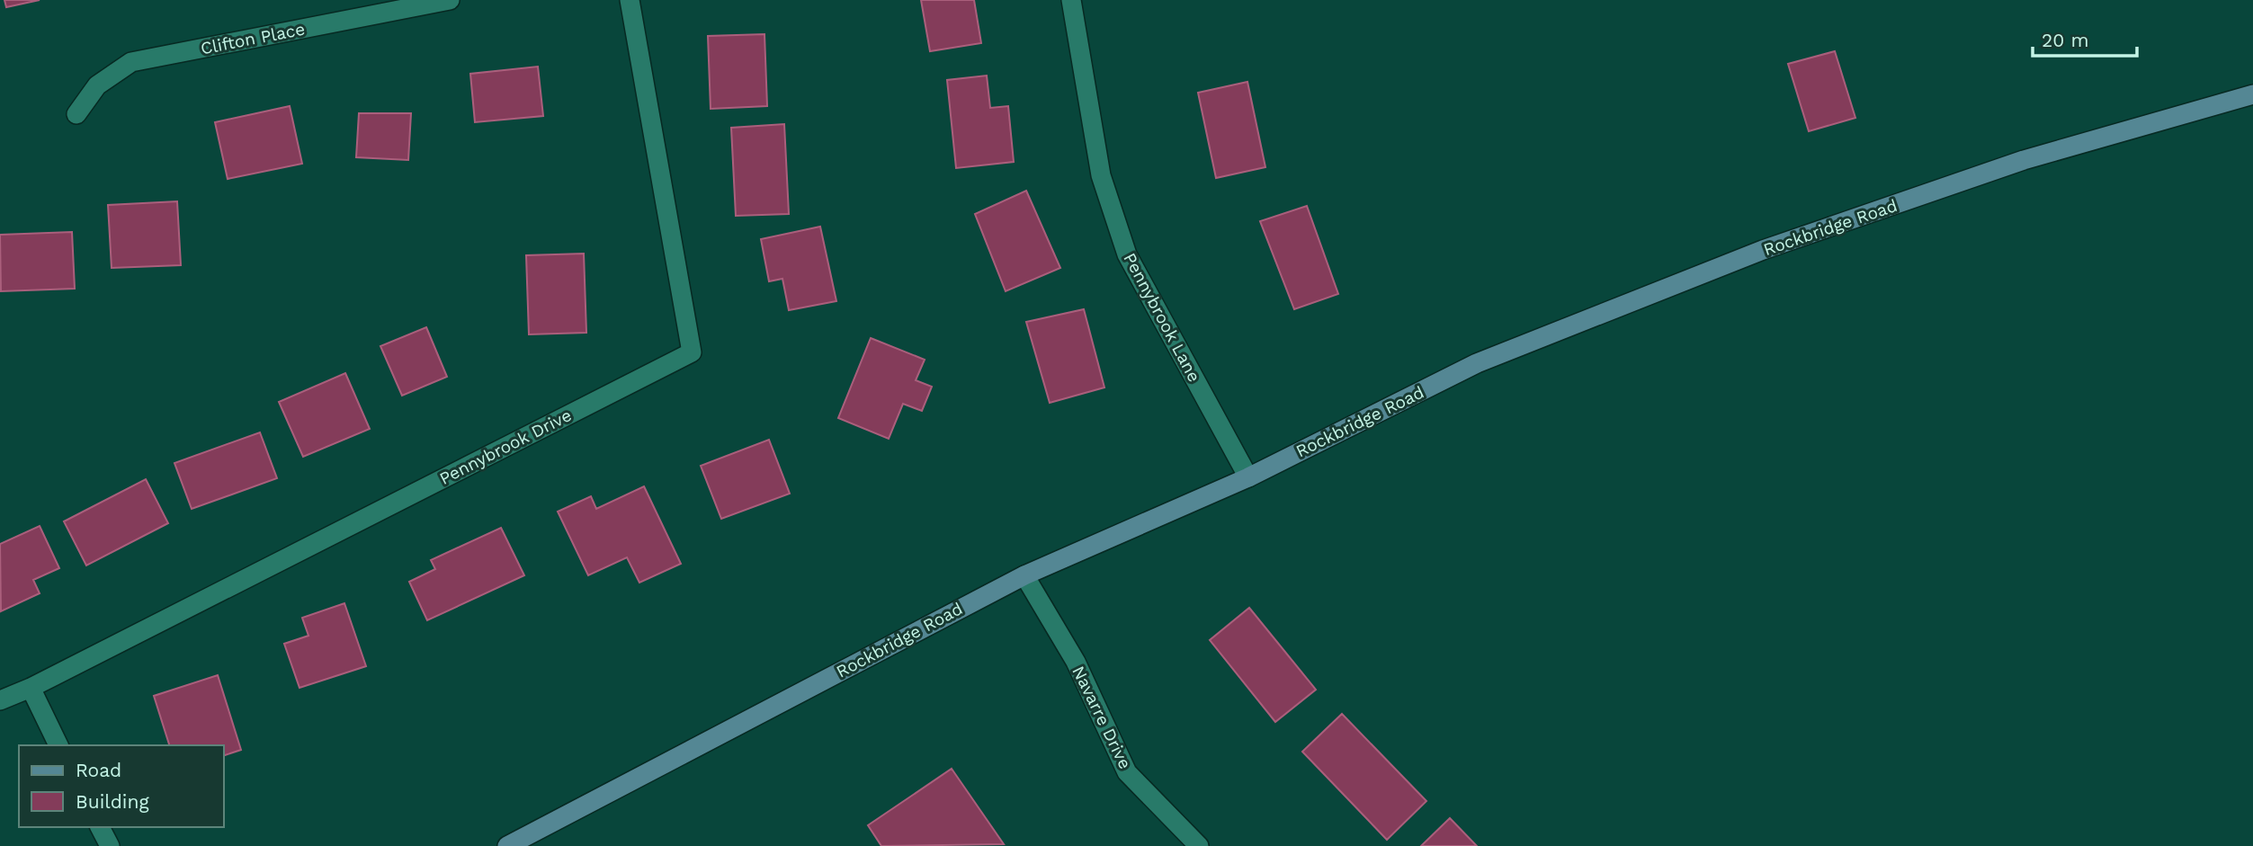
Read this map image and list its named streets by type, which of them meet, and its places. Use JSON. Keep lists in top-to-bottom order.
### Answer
{
  "streets": {
    "main road": ["Rockbridge Road"],
    "street": [
      "Clifton Place",
      "Pennybrook Lane",
      "Pennybrook Drive",
      "Navarre Drive"
    ]
  },
  "crossings": [
    ["Rockbridge Road", "Pennybrook Lane"],
    ["Rockbridge Road", "Navarre Drive"]
  ],
  "legend": ["Road", "Building"],
  "scale_bar": "20 m"
}
